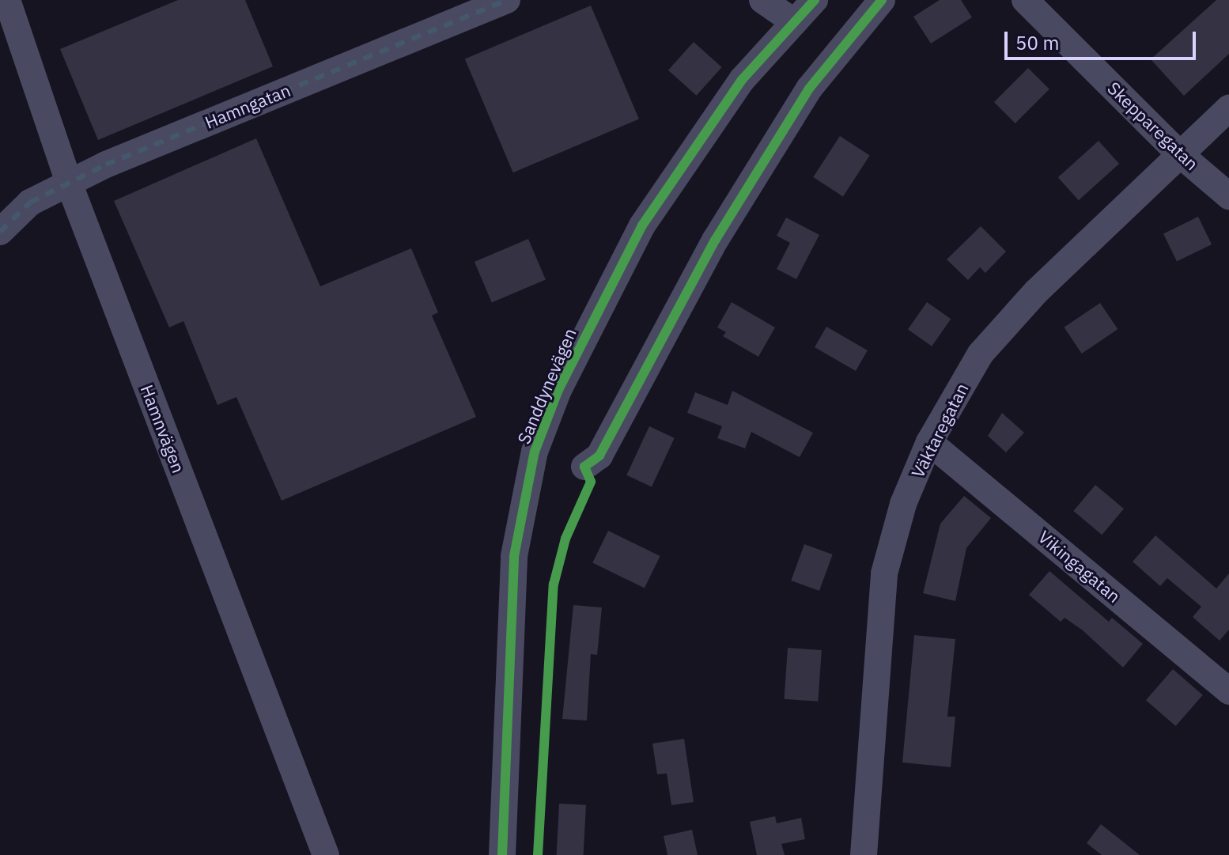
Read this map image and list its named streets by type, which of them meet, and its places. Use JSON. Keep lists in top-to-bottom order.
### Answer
{
  "streets": {
    "street": [
      "Hamngatan",
      "Skepparegatan",
      "Sanddynevägen",
      "Hamnvägen",
      "Väktaregatan",
      "Vikingagatan"
    ]
  },
  "crossings": [
    ["Hamngatan", "Hamnvägen"],
    ["Skepparegatan", "Väktaregatan"],
    ["Väktaregatan", "Vikingagatan"]
  ],
  "scale_bar": "50 m"
}
